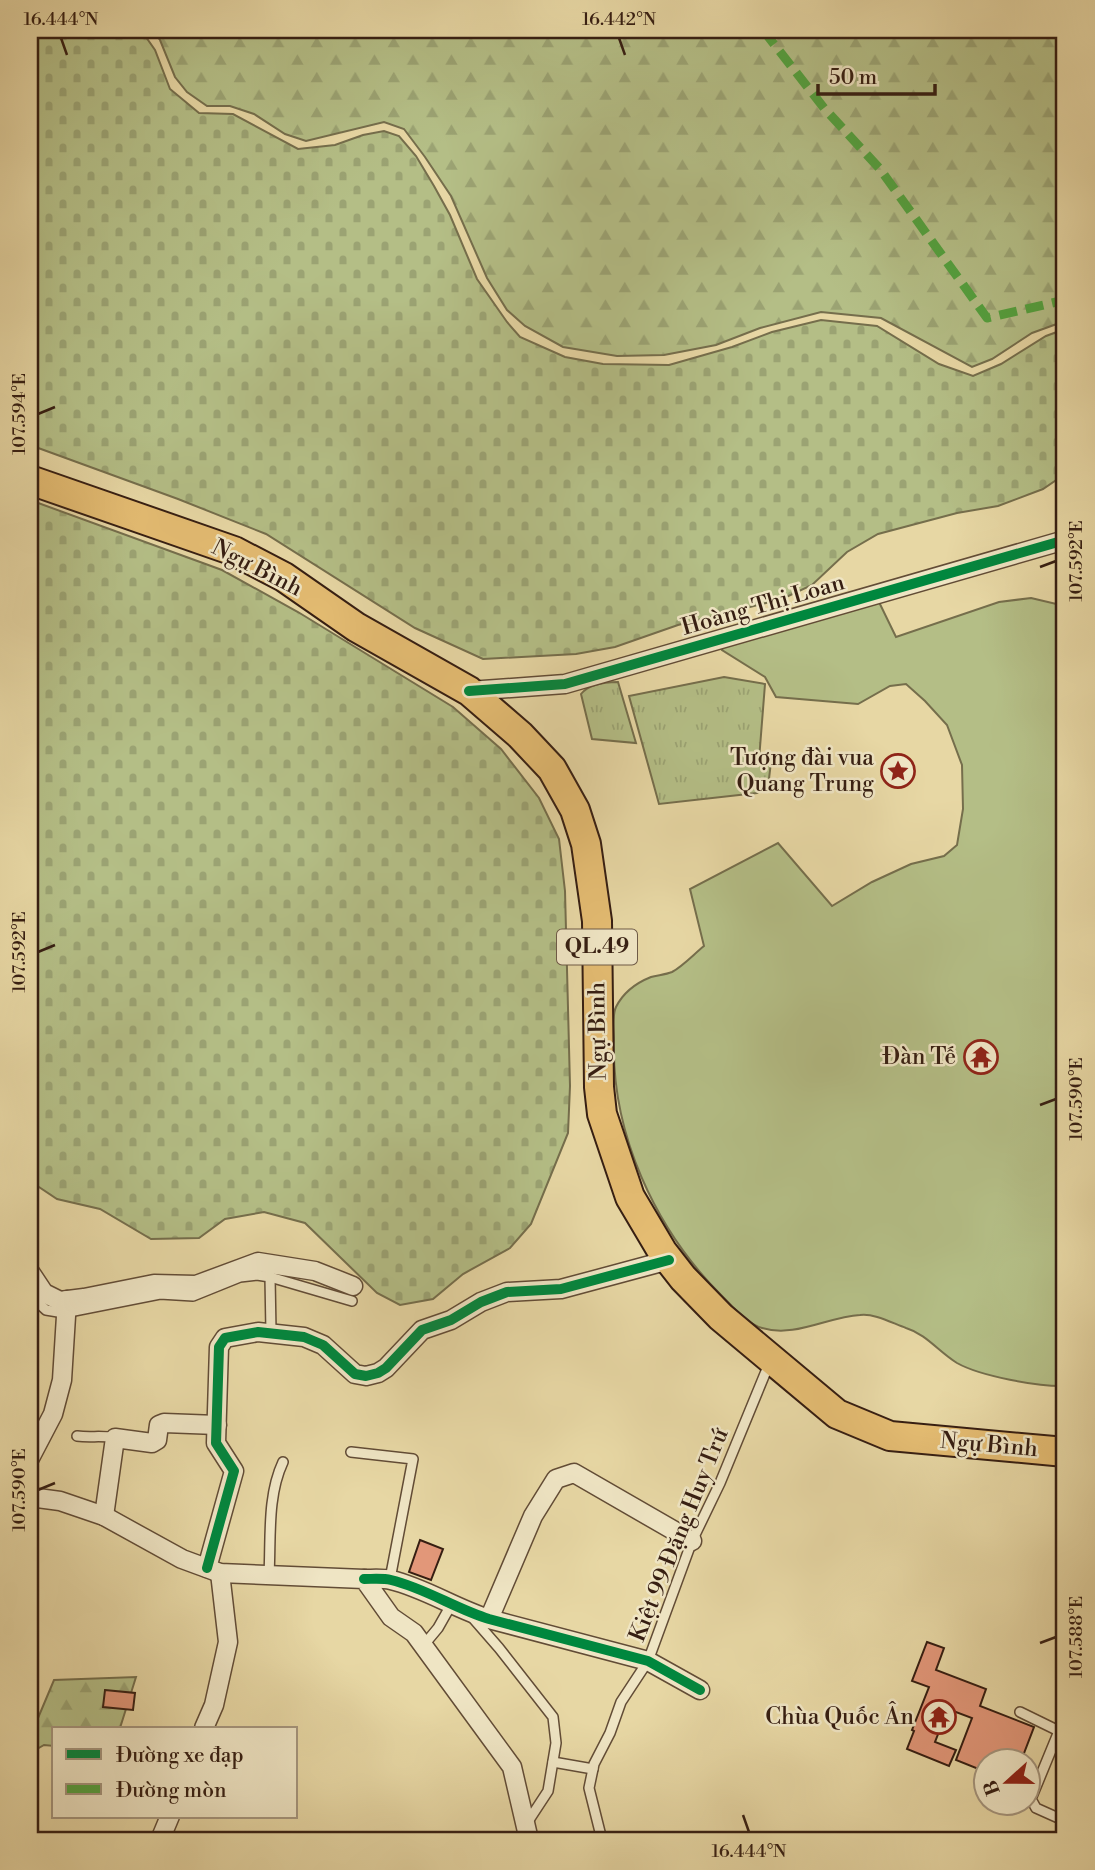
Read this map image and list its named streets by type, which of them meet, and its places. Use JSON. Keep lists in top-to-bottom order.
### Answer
{
  "streets": {
    "highway": ["Ngự Bình", "QL.49"],
    "street": ["Hoàng Thị Loan"],
    "lane": ["Kiệt 99 Đặng Huy Trứ"]
  },
  "crossings": [
    ["Ngự Bình", "Hoàng Thị Loan"],
    ["Ngự Bình", "Kiệt 99 Đặng Huy Trứ"]
  ],
  "places": {
    "place": ["Tượng đài vua Quang Trung"],
    "temple": ["Đàn Tế", "Chùa Quốc Ân"]
  },
  "legend": ["Đường xe đạp", "Đường mòn"],
  "scale_bar": "50 m",
  "north": "left",
  "coordinates": [
    "16.444°N",
    "16.442°N",
    "107.594°E",
    "107.592°E",
    "107.590°E",
    "107.588°E"
  ]
}
